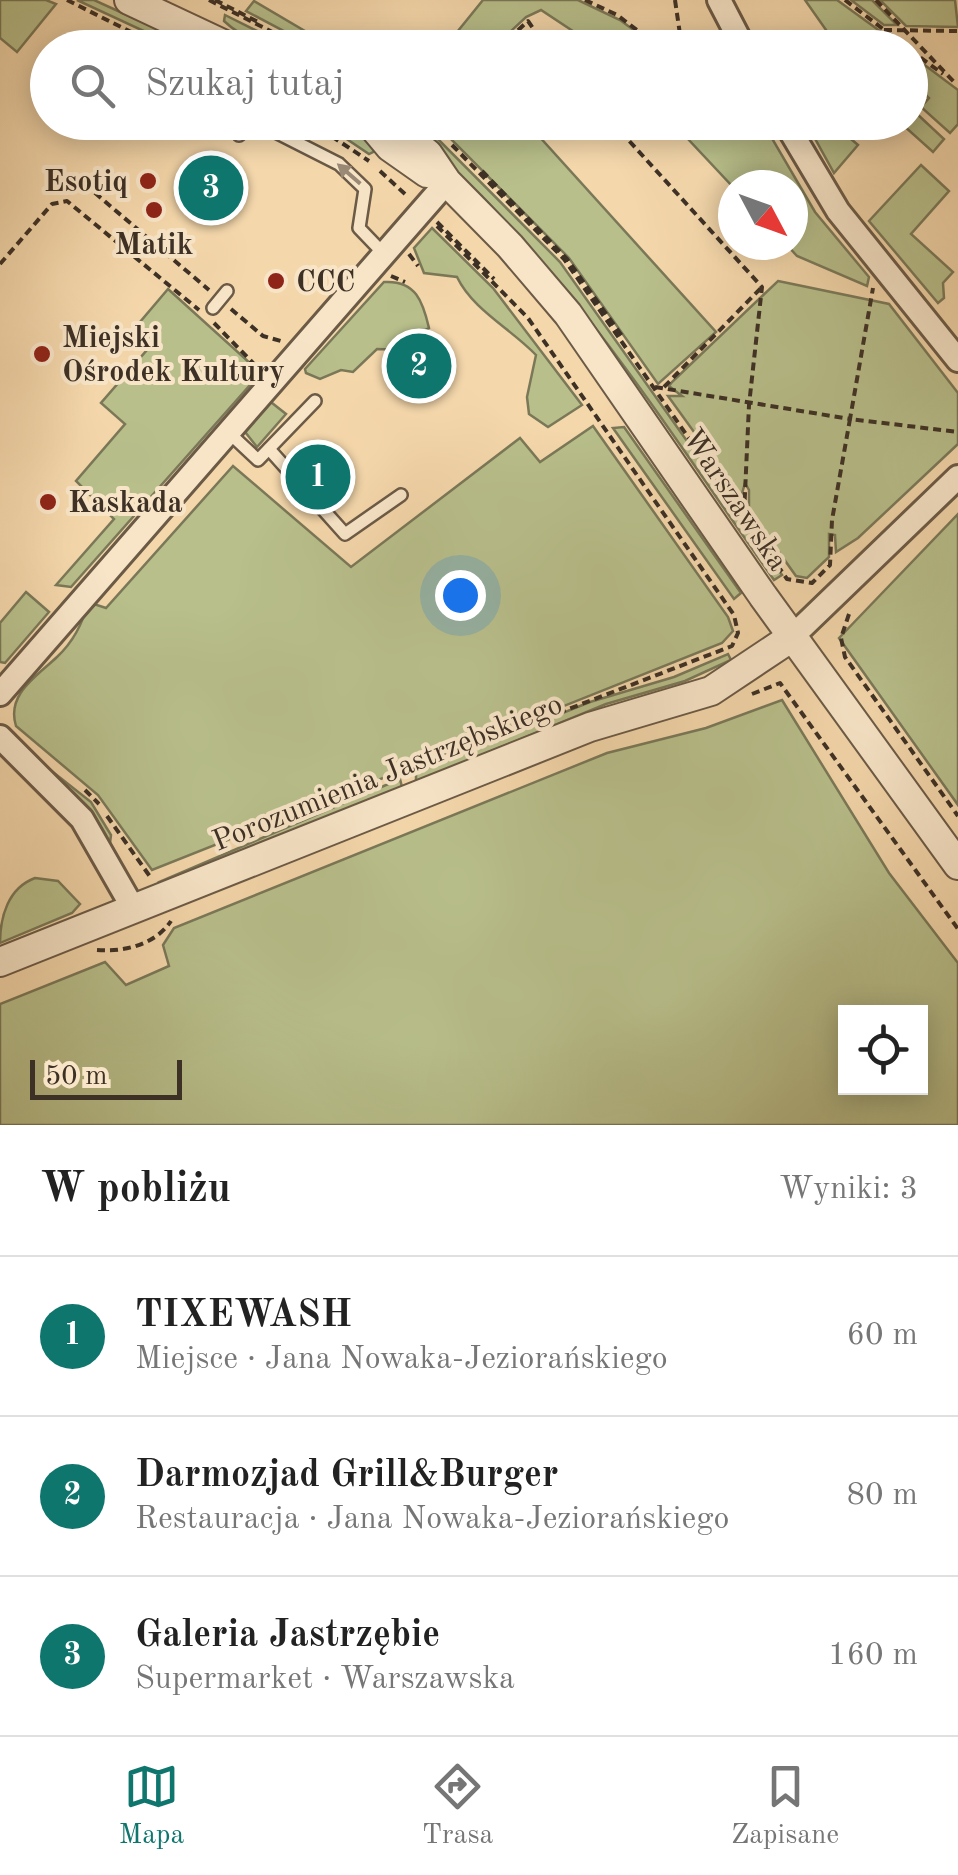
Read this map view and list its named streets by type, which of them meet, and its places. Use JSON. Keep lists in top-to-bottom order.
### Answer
{
  "streets": {
    "street": ["Warszawska", "Porozumienia Jastrzębskiego"]
  },
  "crossings": [
    ["Warszawska", "Porozumienia Jastrzębskiego"]
  ],
  "places": [
    "Esotiq",
    "Matik",
    "CCC",
    "Miejski Ośrodek Kultury",
    "Kaskada"
  ],
  "scale_bar": "50 m",
  "north": "bottom right",
  "page": {
    "search": "Szukaj tutaj",
    "pins": ["3", "2", "1"],
    "scale": "50 m",
    "heading": ["W pobliżu", "Wyniki: 3"],
    "list": [
      {
        "mark": "1",
        "name": "TIXEWASH",
        "note": "Miejsce · Jana Nowaka-Jeziorańskiego",
        "value": "60 m"
      },
      {
        "mark": "2",
        "name": "Darmozjad Grill&Burger",
        "note": "Restauracja · Jana Nowaka-Jeziorańskiego",
        "value": "80 m"
      },
      {
        "mark": "3",
        "name": "Galeria Jastrzębie",
        "note": "Supermarket · Warszawska",
        "value": "160 m"
      }
    ],
    "nav": ["Mapa", "Trasa", "Zapisane"]
  }
}
